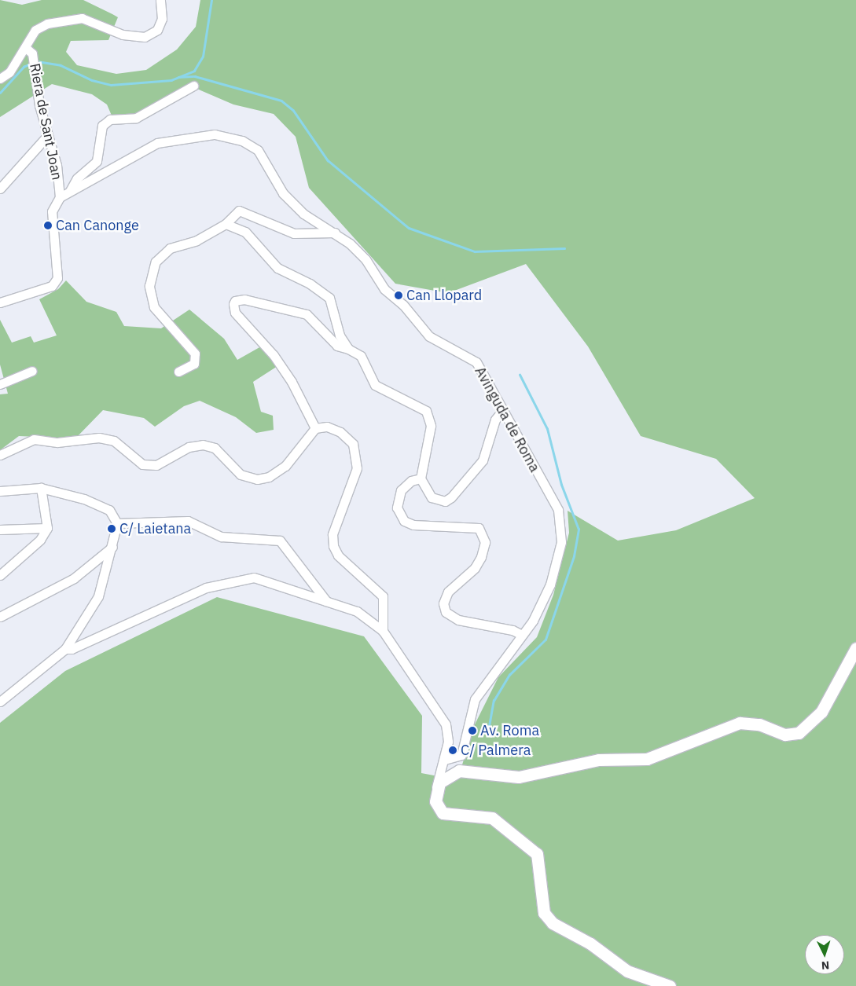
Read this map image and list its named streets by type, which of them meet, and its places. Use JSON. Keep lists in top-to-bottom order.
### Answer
{
  "streets": {
    "street": ["Riera de Sant Joan", "Avinguda de Roma"]
  },
  "crossings": [
    ["Riera de Sant Joan", "Avinguda de Roma"]
  ],
  "places": [
    "Can Canonge",
    "Can Llopard",
    "C/ Laietana",
    "Av. Roma",
    "C/ Palmera"
  ],
  "north": "bottom"
}
